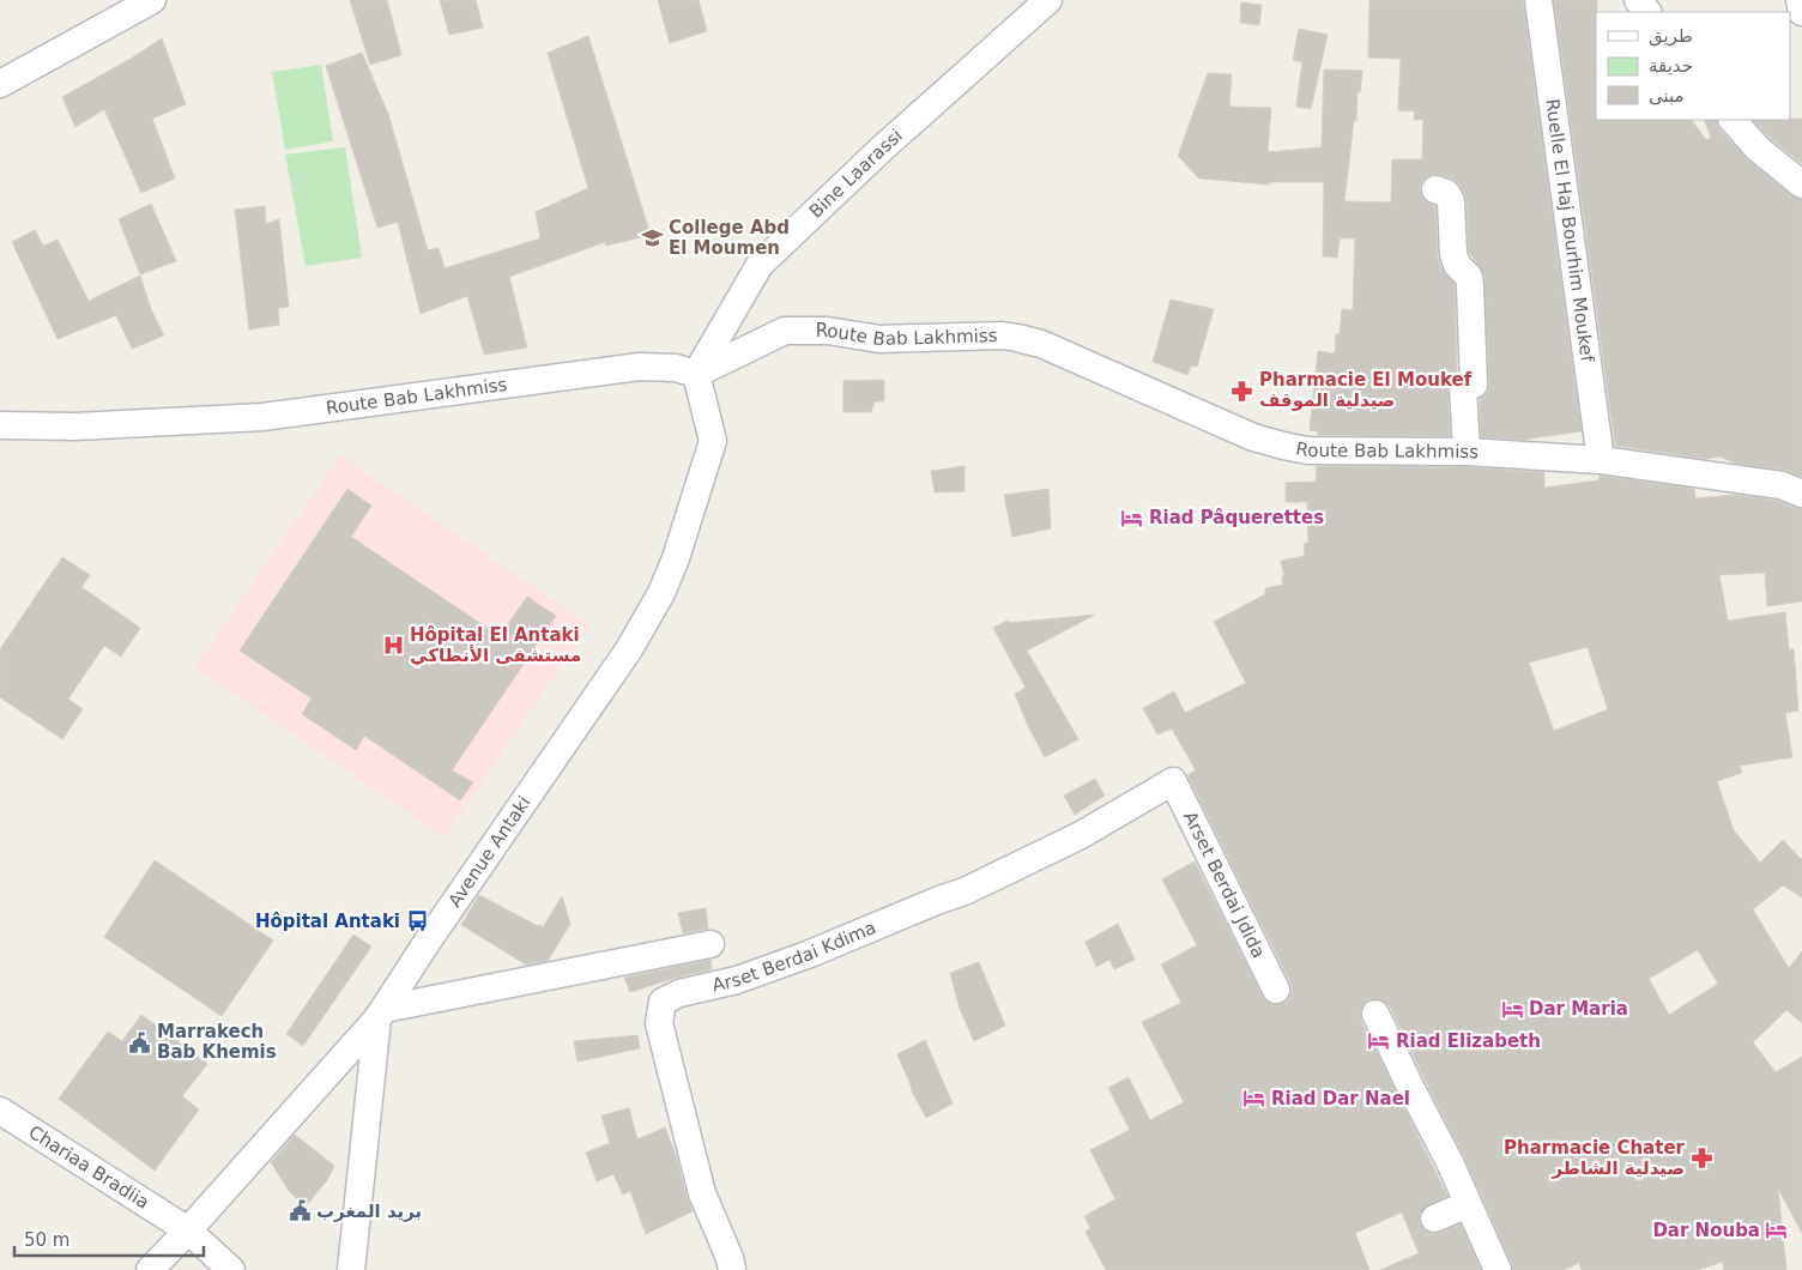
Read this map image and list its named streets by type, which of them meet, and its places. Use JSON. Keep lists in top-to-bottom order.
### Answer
{
  "streets": {
    "street": [
      "Bine Laarassi",
      "Ruelle El Haj Bourhim Moukef",
      "Route Bab Lakhmiss",
      "Avenue Antaki",
      "Arset Berdai Jdida",
      "Arset Berdai Kdima",
      "Chariaa Bradiia"
    ]
  },
  "crossings": [
    ["Bine Laarassi", "Route Bab Lakhmiss"],
    ["Bine Laarassi", "Avenue Antaki"],
    ["Ruelle El Haj Bourhim Moukef", "Route Bab Lakhmiss"],
    ["Route Bab Lakhmiss", "Avenue Antaki"],
    ["Avenue Antaki", "Chariaa Bradiia"],
    ["Arset Berdai Jdida", "Arset Berdai Kdima"]
  ],
  "places": {
    "school or university": ["College Abd El Moumen"],
    "pharmacy": ["Pharmacie El Moukef صيدلية الموقف", "Pharmacie Chater صيدلية الشاطر"],
    "hotel": [
      "Riad Pâquerettes",
      "Dar Maria",
      "Riad Elizabeth",
      "Riad Dar Nael",
      "Dar Nouba"
    ],
    "hospital": ["Hôpital El Antaki مستشفى الأنطاكي"],
    "bus stop": ["Hôpital Antaki"],
    "public building": ["Marrakech Bab Khemis", "بريد المغرب"]
  },
  "legend": ["طريق", "حديقة", "مبنى"],
  "scale_bar": "50 m"
}
